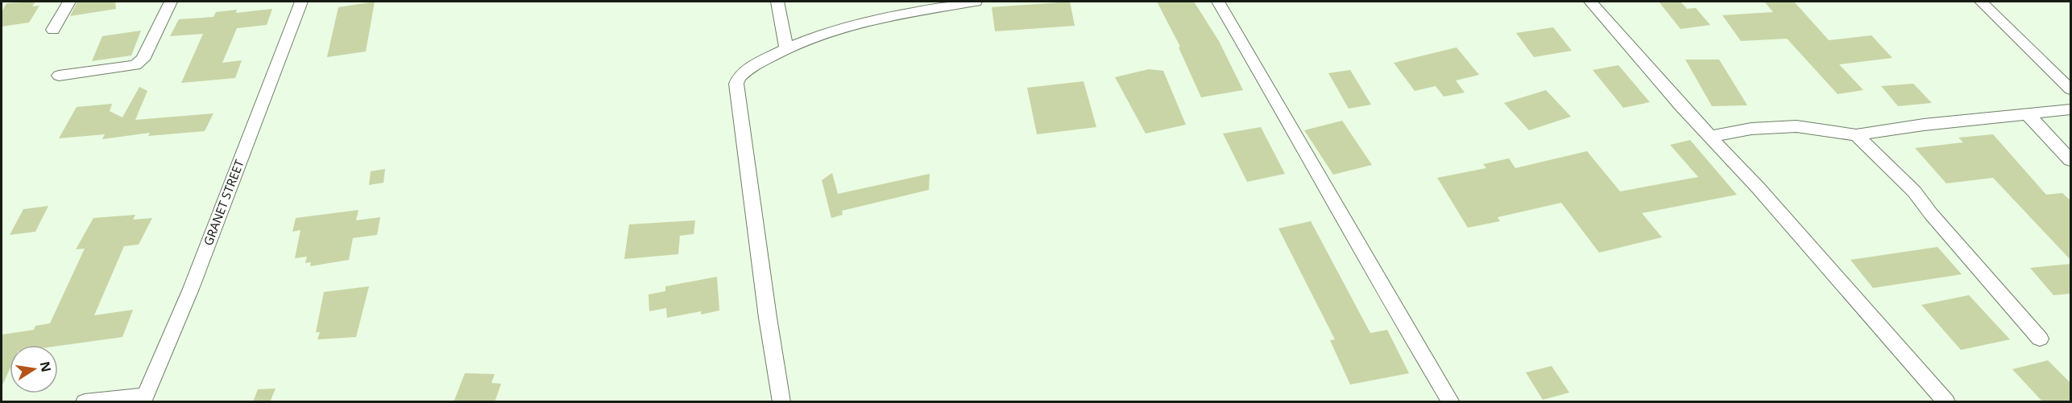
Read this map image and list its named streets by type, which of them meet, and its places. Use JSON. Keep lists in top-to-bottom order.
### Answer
{
  "streets": {
    "street": ["GRANET STREET"]
  },
  "north": "right"
}
